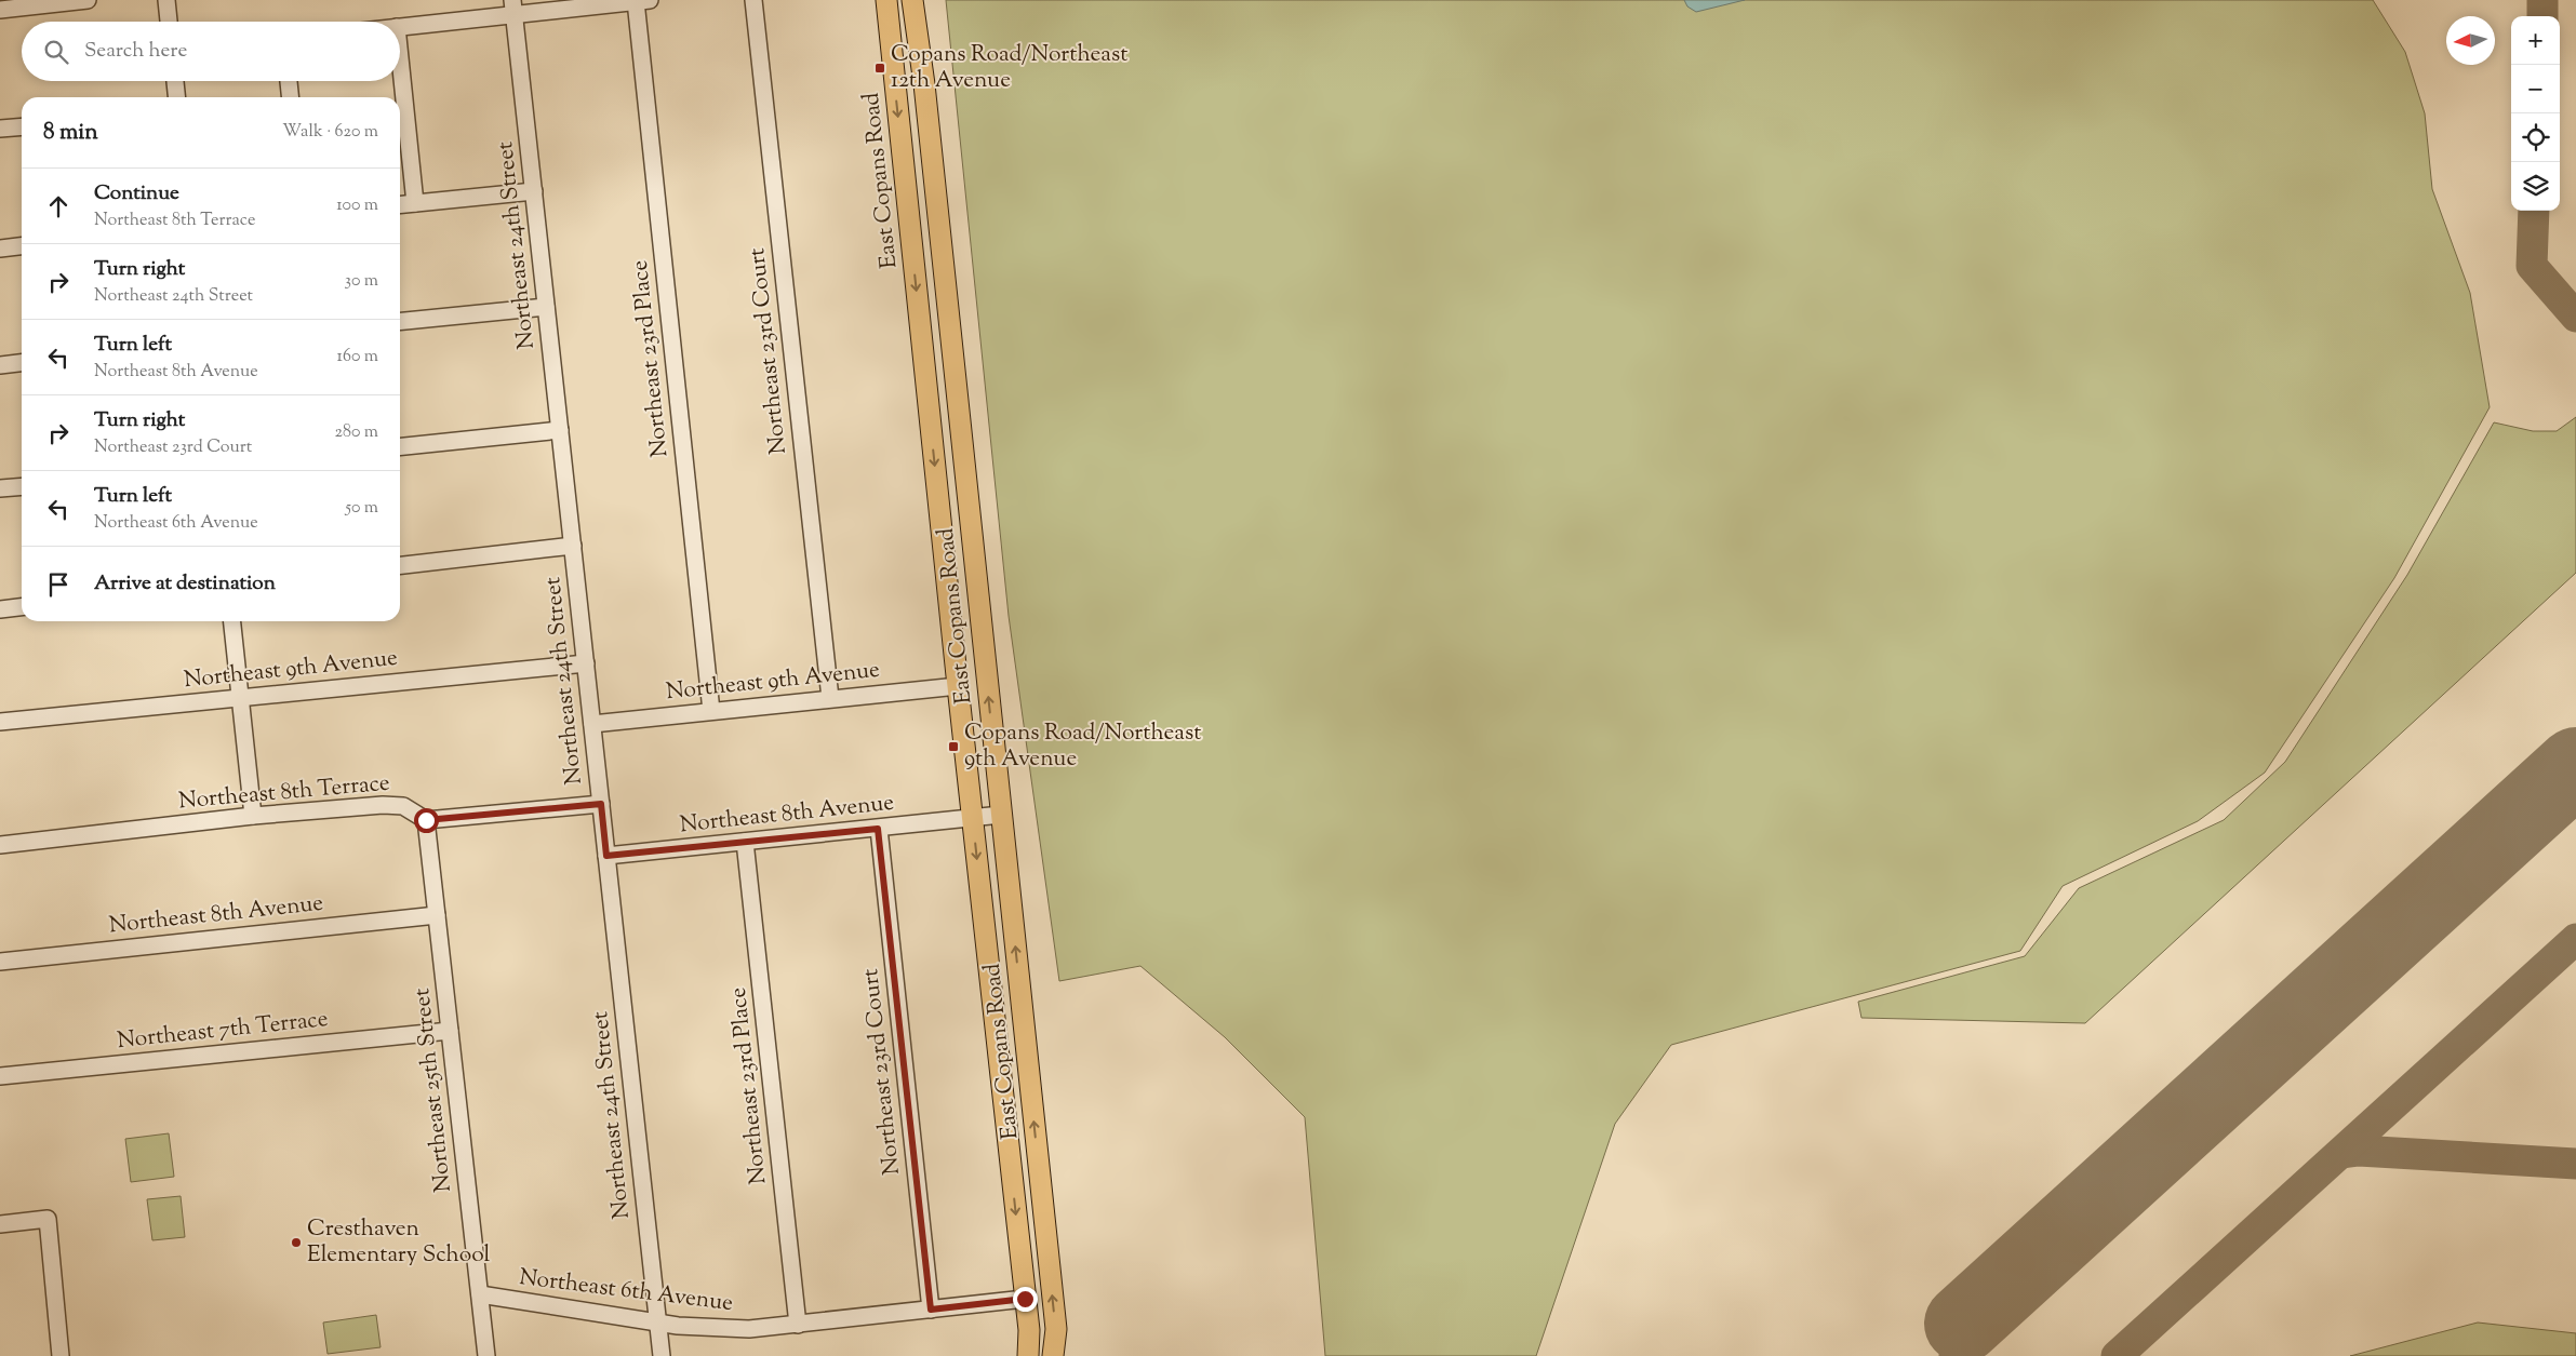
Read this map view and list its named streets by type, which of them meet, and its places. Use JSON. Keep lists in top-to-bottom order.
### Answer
{
  "streets": {
    "main road": ["East Copans Road"],
    "street": [
      "Northeast 24th Street",
      "Northeast 23rd Court",
      "Northeast 23rd Place",
      "Northeast 9th Avenue",
      "Northeast 8th Terrace",
      "Northeast 8th Avenue",
      "Northeast 7th Terrace",
      "Northeast 25th Street",
      "Northeast 6th Avenue"
    ]
  },
  "crossings": [
    ["East Copans Road", "Northeast 9th Avenue"],
    ["East Copans Road", "Northeast 8th Avenue"],
    ["East Copans Road", "Northeast 6th Avenue"],
    ["Northeast 24th Street", "Northeast 9th Avenue"],
    ["Northeast 24th Street", "Northeast 8th Avenue"],
    ["Northeast 24th Street", "Northeast 6th Avenue"],
    ["Northeast 23rd Court", "Northeast 9th Avenue"],
    ["Northeast 23rd Court", "Northeast 8th Avenue"],
    ["Northeast 23rd Court", "Northeast 6th Avenue"],
    ["Northeast 23rd Place", "Northeast 9th Avenue"],
    ["Northeast 23rd Place", "Northeast 8th Avenue"],
    ["Northeast 23rd Place", "Northeast 6th Avenue"],
    ["Northeast 8th Terrace", "Northeast 25th Street"],
    ["Northeast 8th Avenue", "Northeast 25th Street"],
    ["Northeast 7th Terrace", "Northeast 25th Street"],
    ["Northeast 25th Street", "Northeast 6th Avenue"]
  ],
  "places": {
    "transit": ["Copans Road/Northeast 12th Avenue", "Copans Road/Northeast 9th Avenue"],
    "other": ["Cresthaven Elementary School"]
  },
  "north": "left",
  "page": {
    "map_buttons": ["+", "−"],
    "search": "Search here",
    "heading": ["8 min", "Walk · 620 m"],
    "list": [
      ["Continue", "Northeast 8th Terrace", "100 m"],
      ["Turn right", "Northeast 24th Street", "30 m"],
      ["Turn left", "Northeast 8th Avenue", "160 m"],
      ["Turn right", "Northeast 23rd Court", "280 m"],
      ["Turn left", "Northeast 6th Avenue", "50 m"],
      "Arrive at destination"
    ]
  }
}
